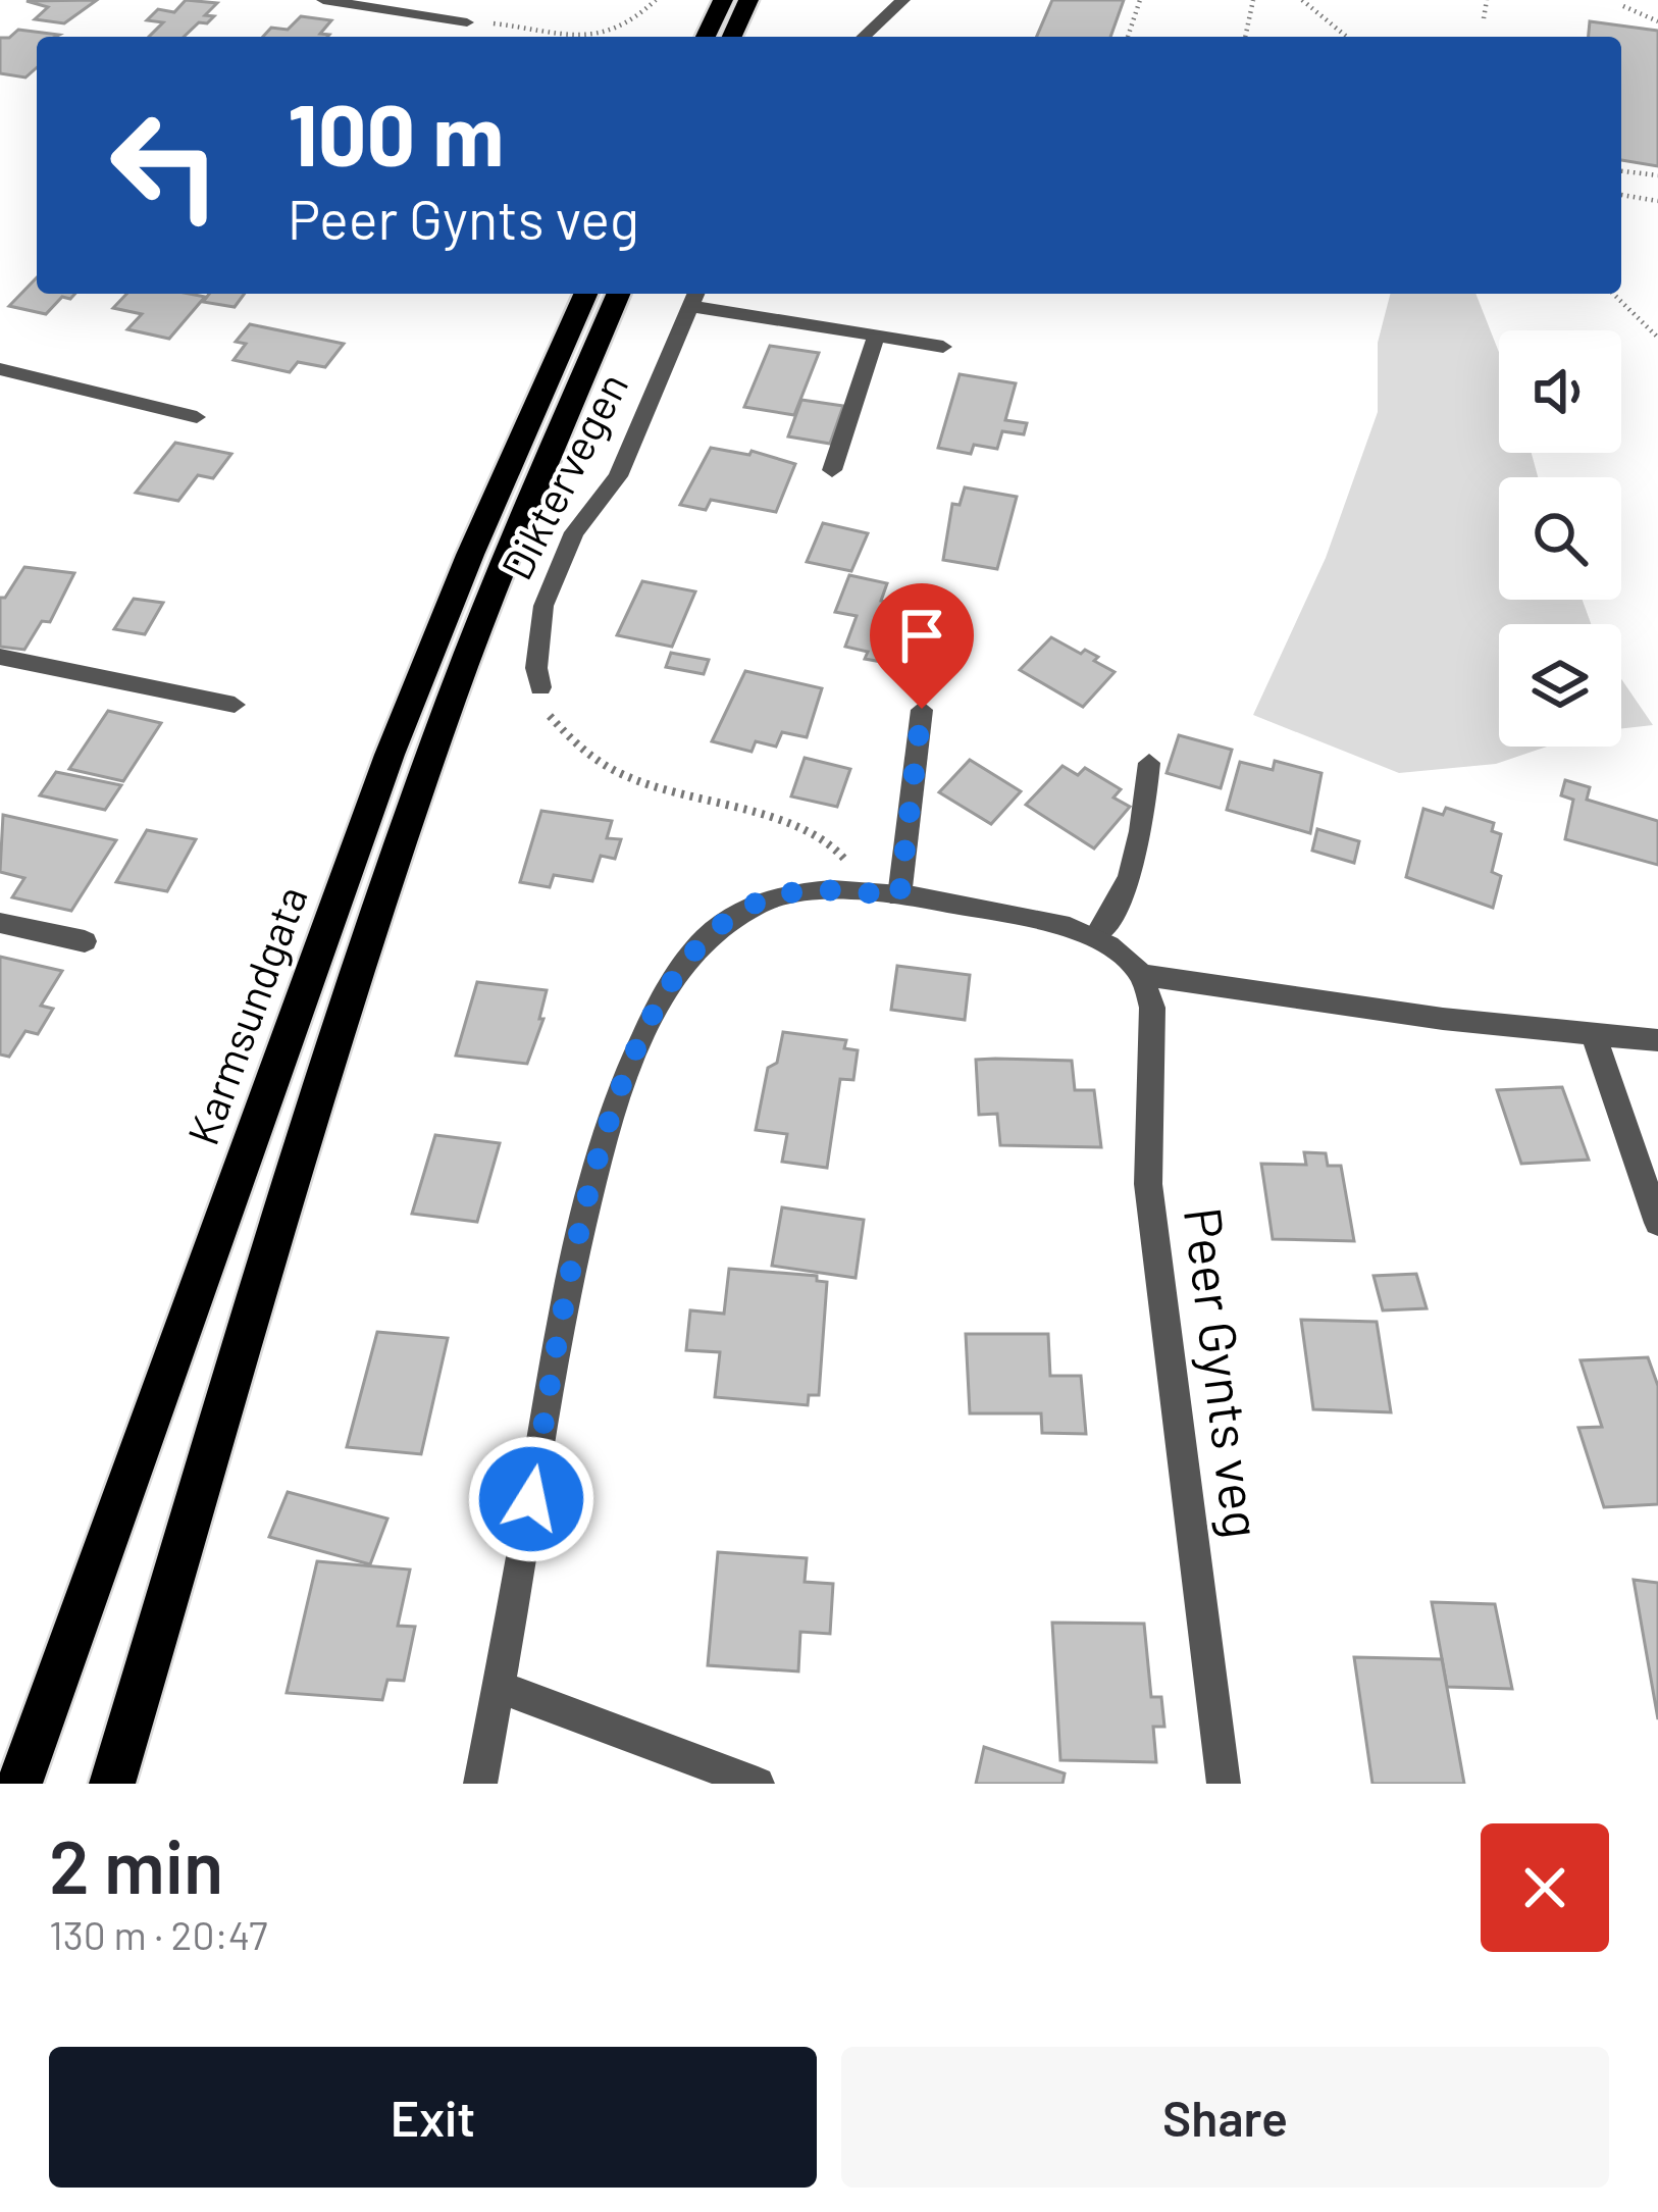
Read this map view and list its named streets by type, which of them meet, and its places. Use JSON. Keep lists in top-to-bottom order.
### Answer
{
  "streets": {
    "highway": ["Karmsundgata"],
    "street": ["Diktervegen", "Peer Gynts veg"]
  },
  "page": {
    "turn": ["100 m", "Peer Gynts veg"],
    "heading": ["2 min", "130 m · 20:47"],
    "buttons": ["Exit", "Share"]
  }
}
